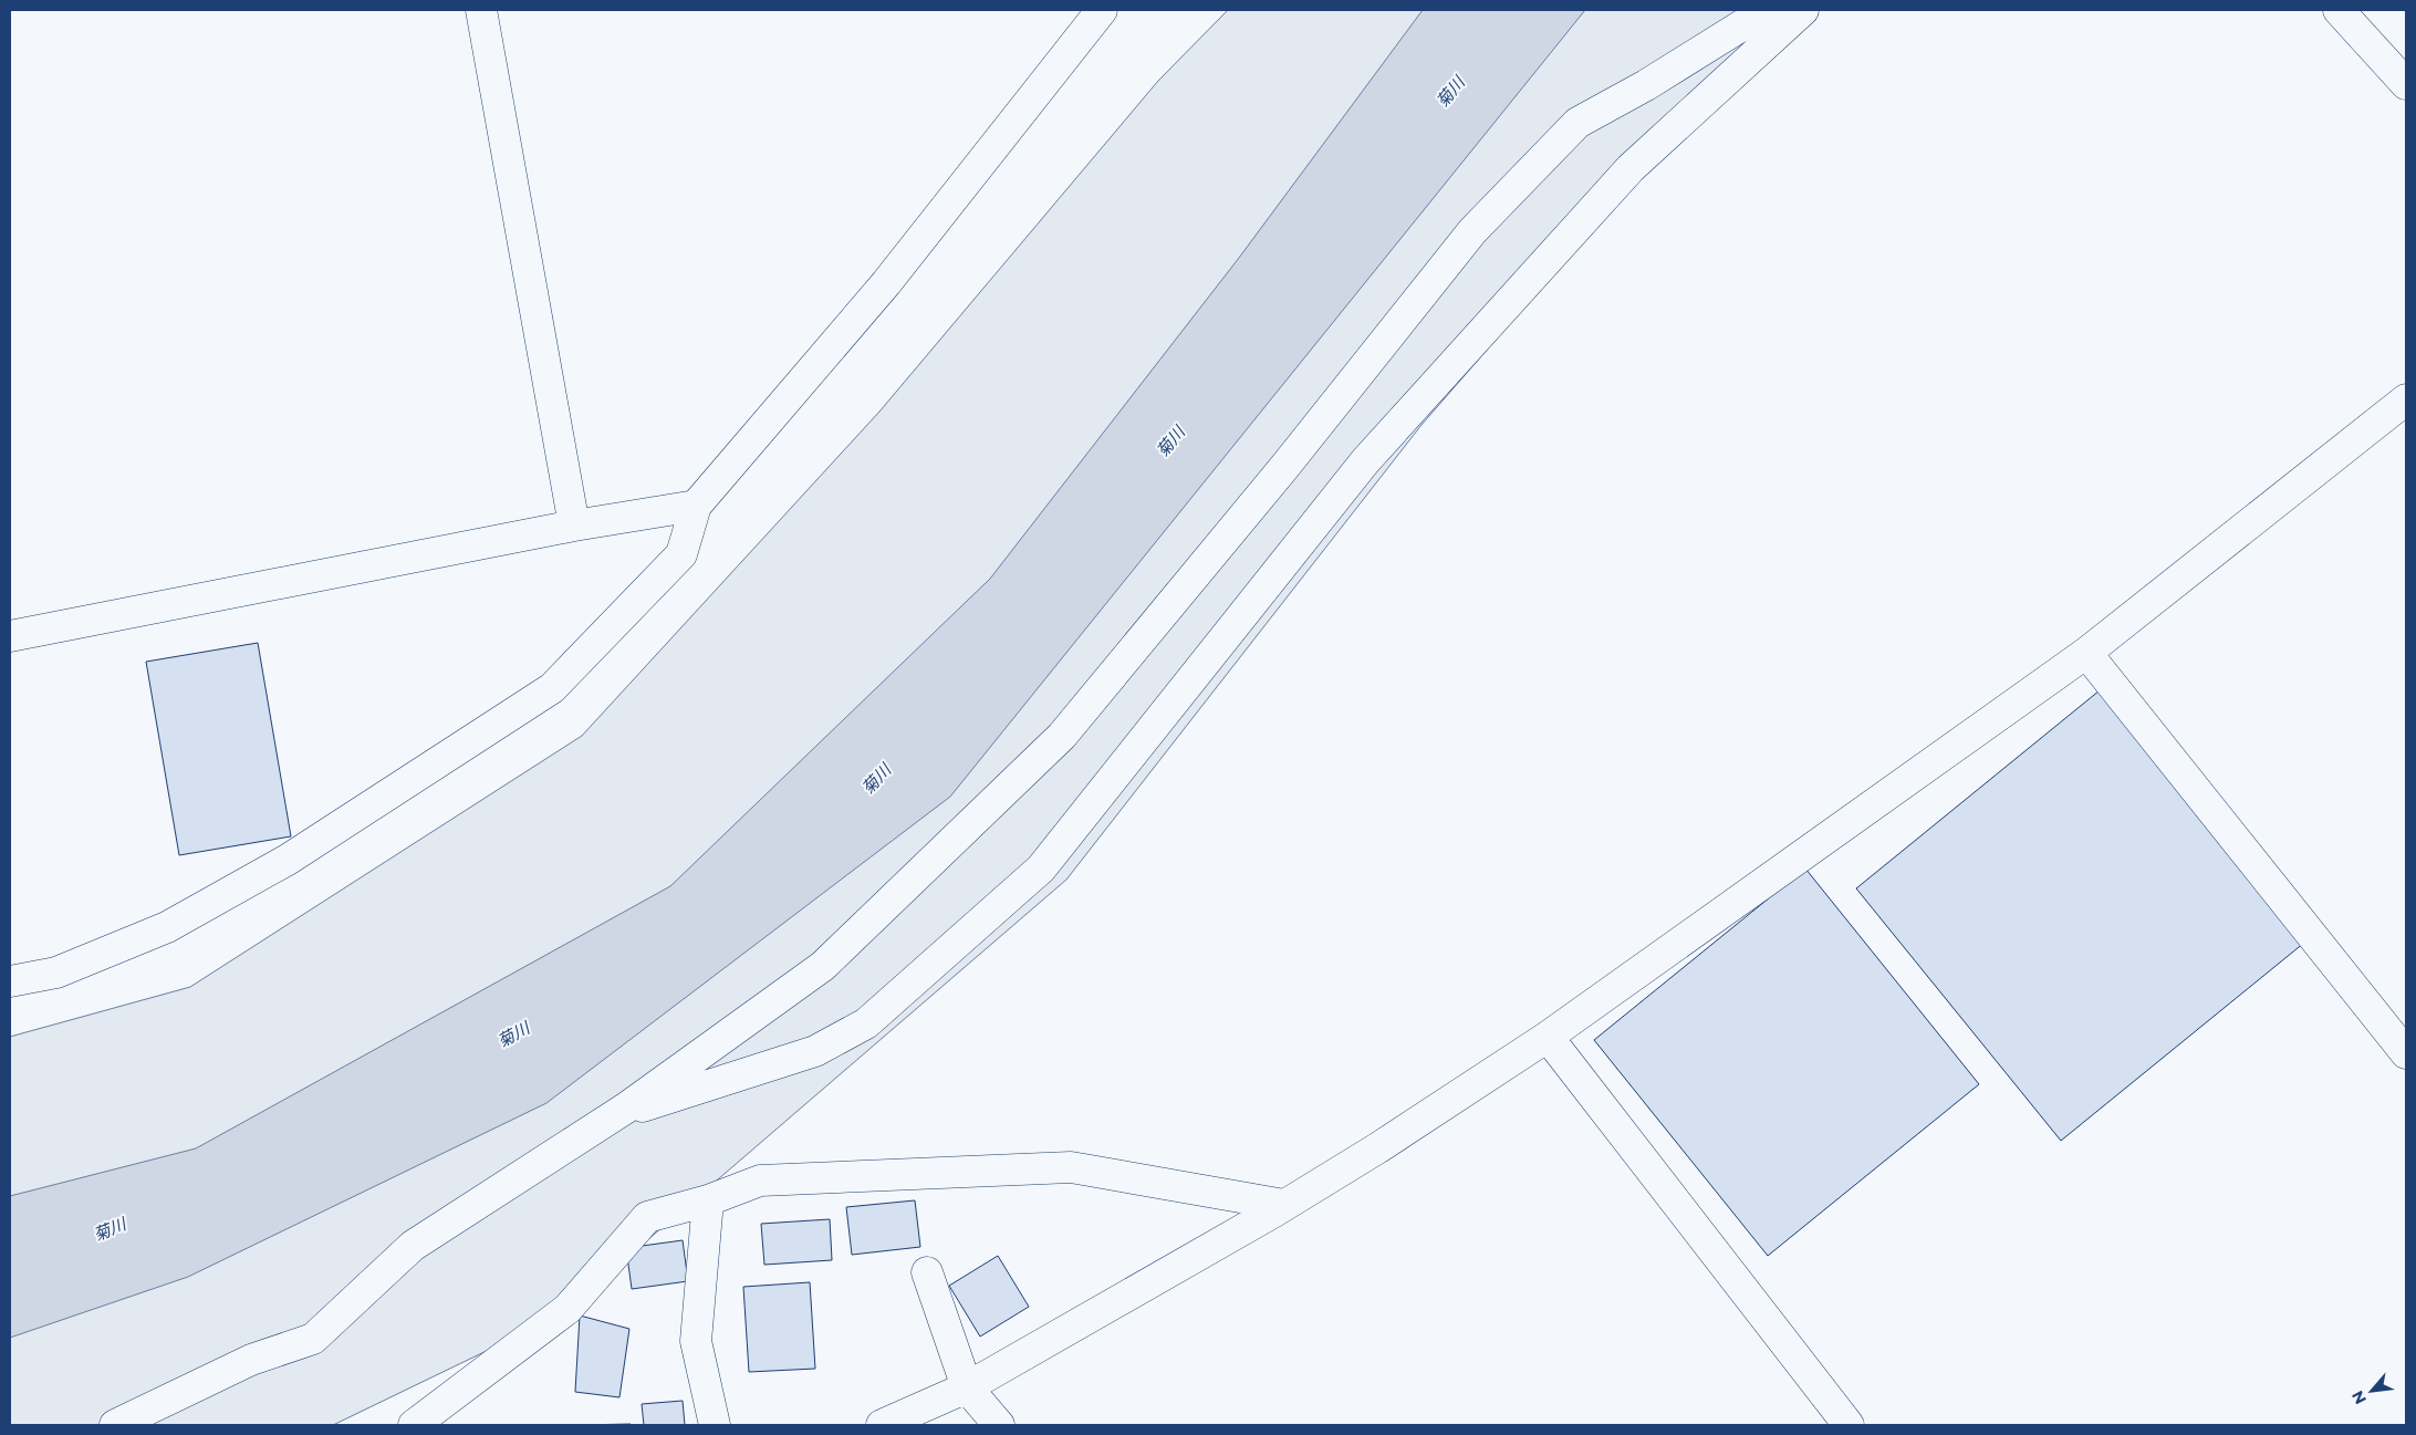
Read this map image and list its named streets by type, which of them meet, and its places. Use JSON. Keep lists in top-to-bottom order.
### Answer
{
  "water": ["菊川"],
  "north": "bottom left"
}
